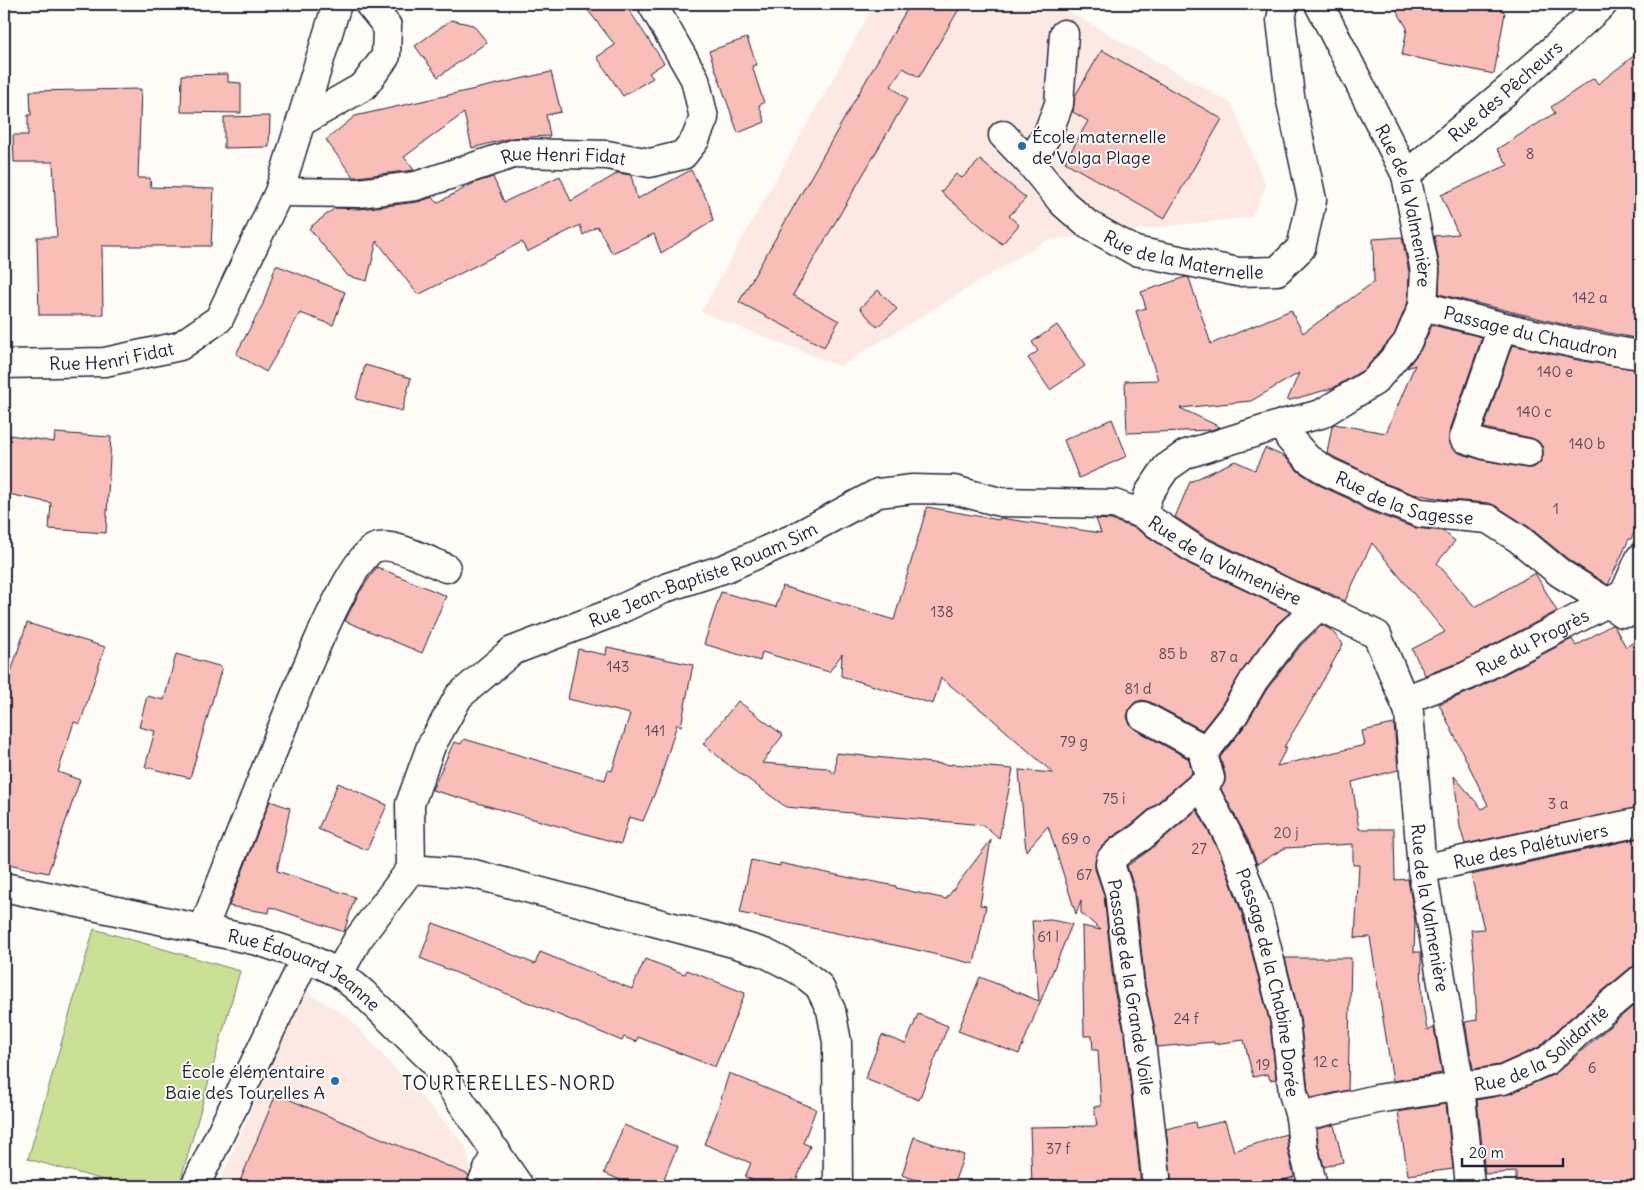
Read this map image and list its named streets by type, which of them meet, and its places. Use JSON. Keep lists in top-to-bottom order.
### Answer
{
  "streets": {
    "street": [
      "Rue des Pêcheurs",
      "Rue Henri Fidat",
      "Rue de la Valmenière",
      "Rue de la Maternelle",
      "Passage du Chaudron",
      "Rue de la Sagesse",
      "Rue Jean-Baptiste Rouam Sim",
      "Rue du Progrès",
      "Rue des Palétuviers",
      "Rue Édouard Jeanne",
      "Passage de la Chabine Dorée",
      "Passage de la Grande Voile",
      "Rue de la Solidarité"
    ]
  },
  "crossings": [
    ["Rue des Pêcheurs", "Rue de la Valmenière"],
    ["Rue de la Valmenière", "Passage du Chaudron"],
    ["Rue de la Valmenière", "Rue de la Sagesse"],
    ["Rue de la Valmenière", "Rue Jean-Baptiste Rouam Sim"],
    ["Rue de la Valmenière", "Rue du Progrès"],
    ["Rue de la Valmenière", "Rue des Palétuviers"],
    ["Rue de la Valmenière", "Rue de la Solidarité"],
    ["Rue de la Sagesse", "Rue du Progrès"],
    ["Passage de la Chabine Dorée", "Passage de la Grande Voile"],
    ["Passage de la Chabine Dorée", "Rue de la Solidarité"]
  ],
  "districts": ["TOURTERELLES-NORD"],
  "places": ["École maternelle de Volga Plage", "École élémentaire Baie des Tourelles A"],
  "house_numbers": [
    "8",
    "142 a",
    "140 e",
    "140 c",
    "140 b",
    "1",
    "138",
    "85 b",
    "87 a",
    "143",
    "81 d",
    "141",
    "79 g",
    "75 i",
    "3 a",
    "20 j",
    "69 o",
    "27",
    "67",
    "61 l",
    "24 f",
    "12 c",
    "19",
    "6",
    "37 f"
  ],
  "scale_bar": "20 m"
}
